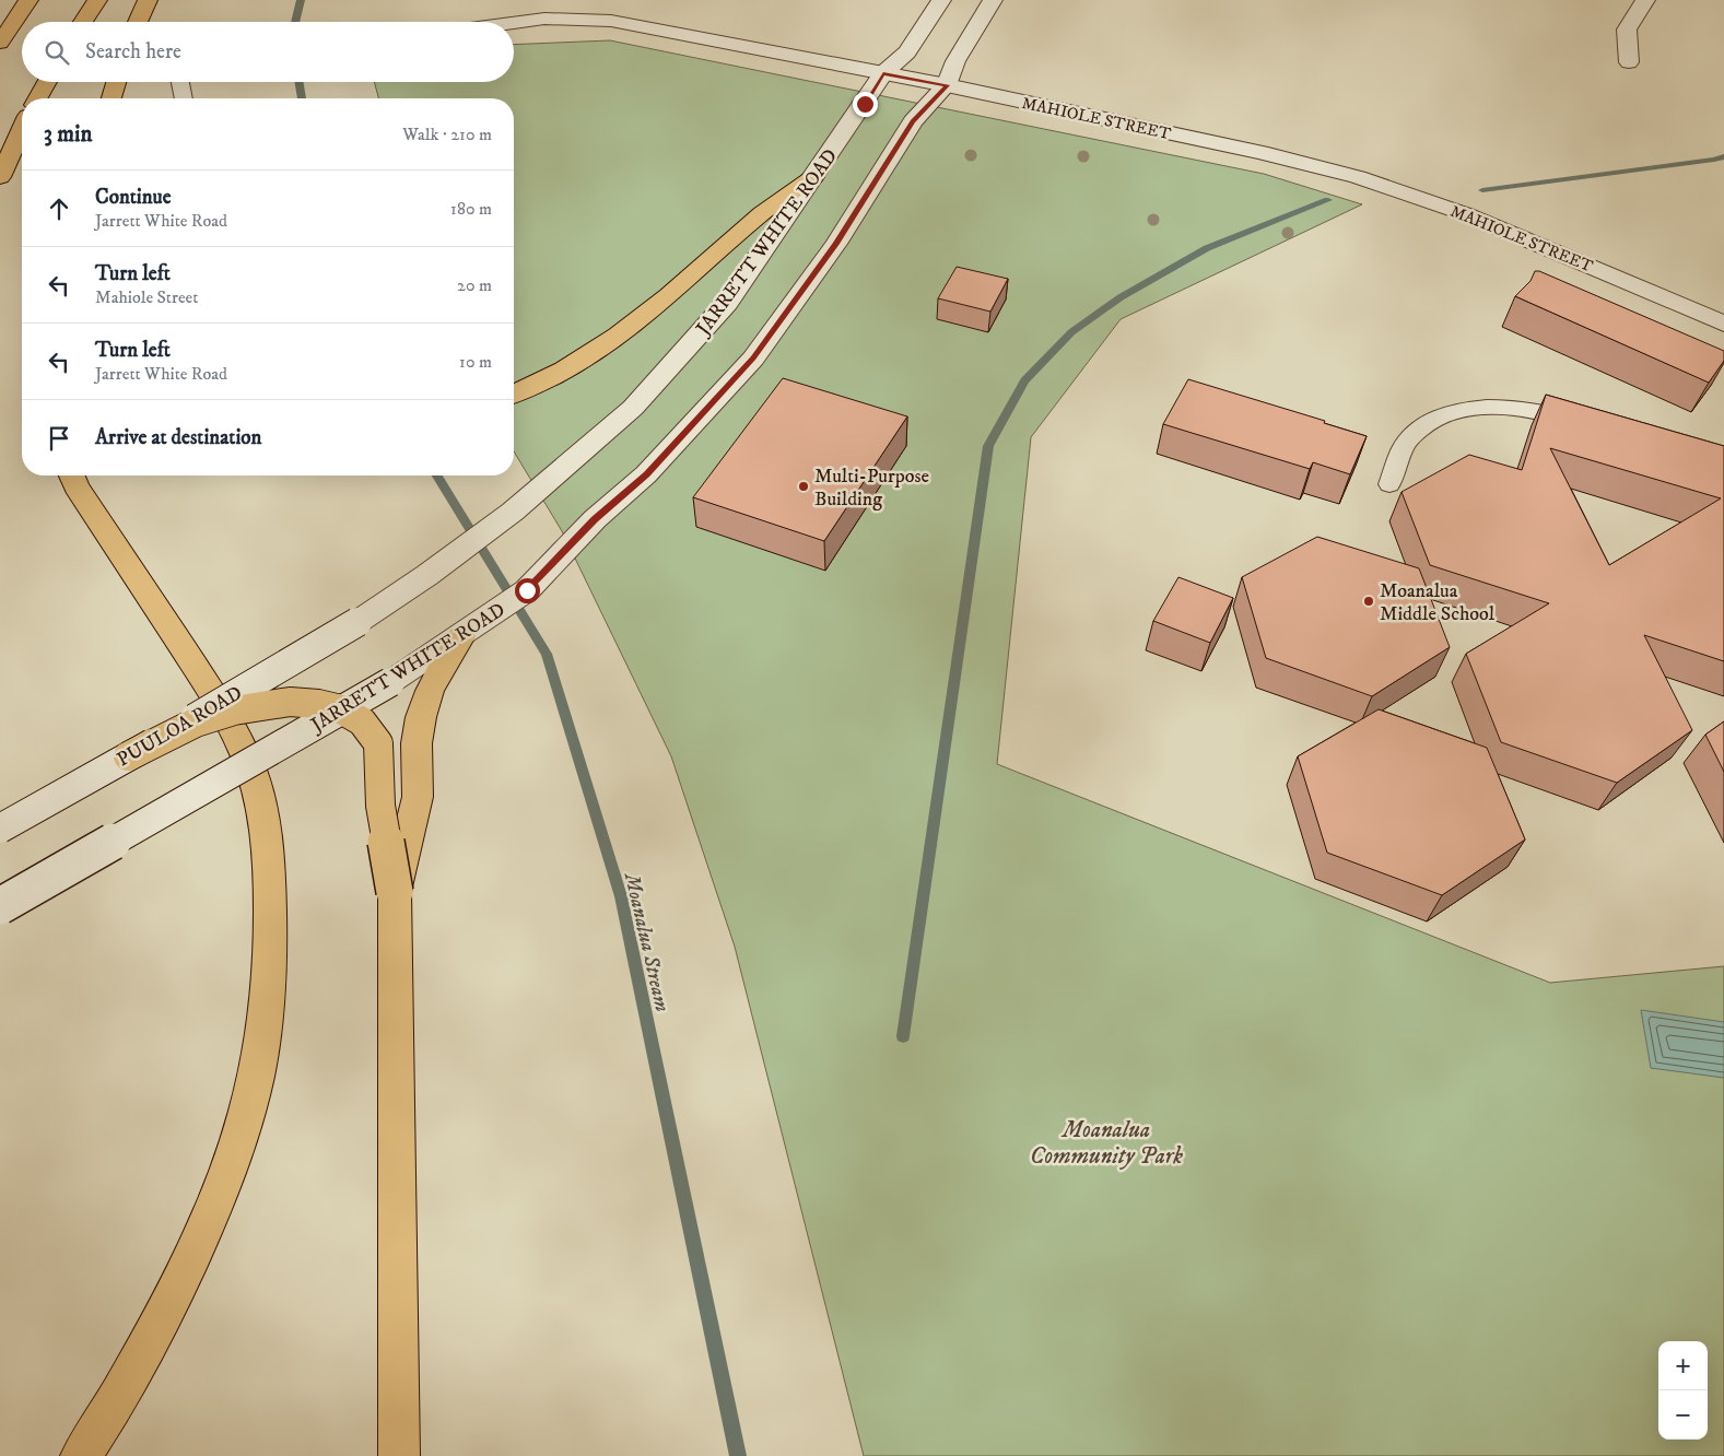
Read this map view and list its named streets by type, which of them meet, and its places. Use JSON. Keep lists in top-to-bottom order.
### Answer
{
  "streets": {
    "street": ["MAHIOLE STREET", "JARRETT WHITE ROAD", "PUULOA ROAD"]
  },
  "crossings": [
    ["MAHIOLE STREET", "JARRETT WHITE ROAD"],
    ["JARRETT WHITE ROAD", "PUULOA ROAD"]
  ],
  "water": ["Moanalua Stream"],
  "parks": ["Moanalua Community Park"],
  "places": ["Multi-Purpose Building", "Moanalua Middle School"],
  "page": {
    "search": "Search here",
    "heading": ["3 min", "Walk · 210 m"],
    "list": [
      ["Continue", "Jarrett White Road", "180 m"],
      ["Turn left", "Mahiole Street", "20 m"],
      ["Turn left", "Jarrett White Road", "10 m"],
      "Arrive at destination"
    ],
    "map_buttons": ["+", "−"]
  }
}
